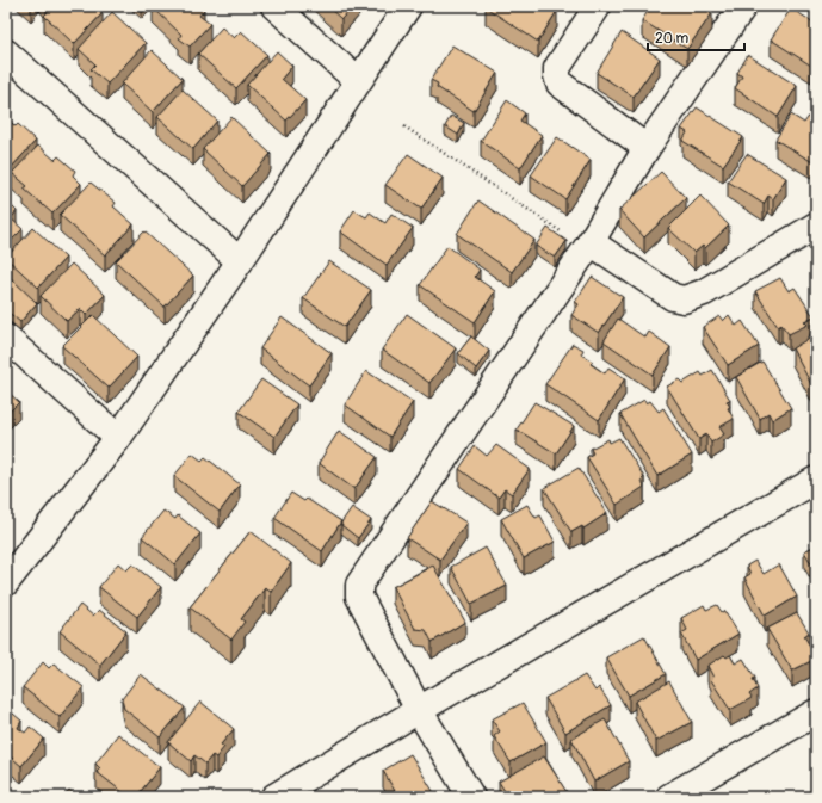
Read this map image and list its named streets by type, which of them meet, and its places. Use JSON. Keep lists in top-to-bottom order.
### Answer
{
  "scale_bar": "20 m"
}
